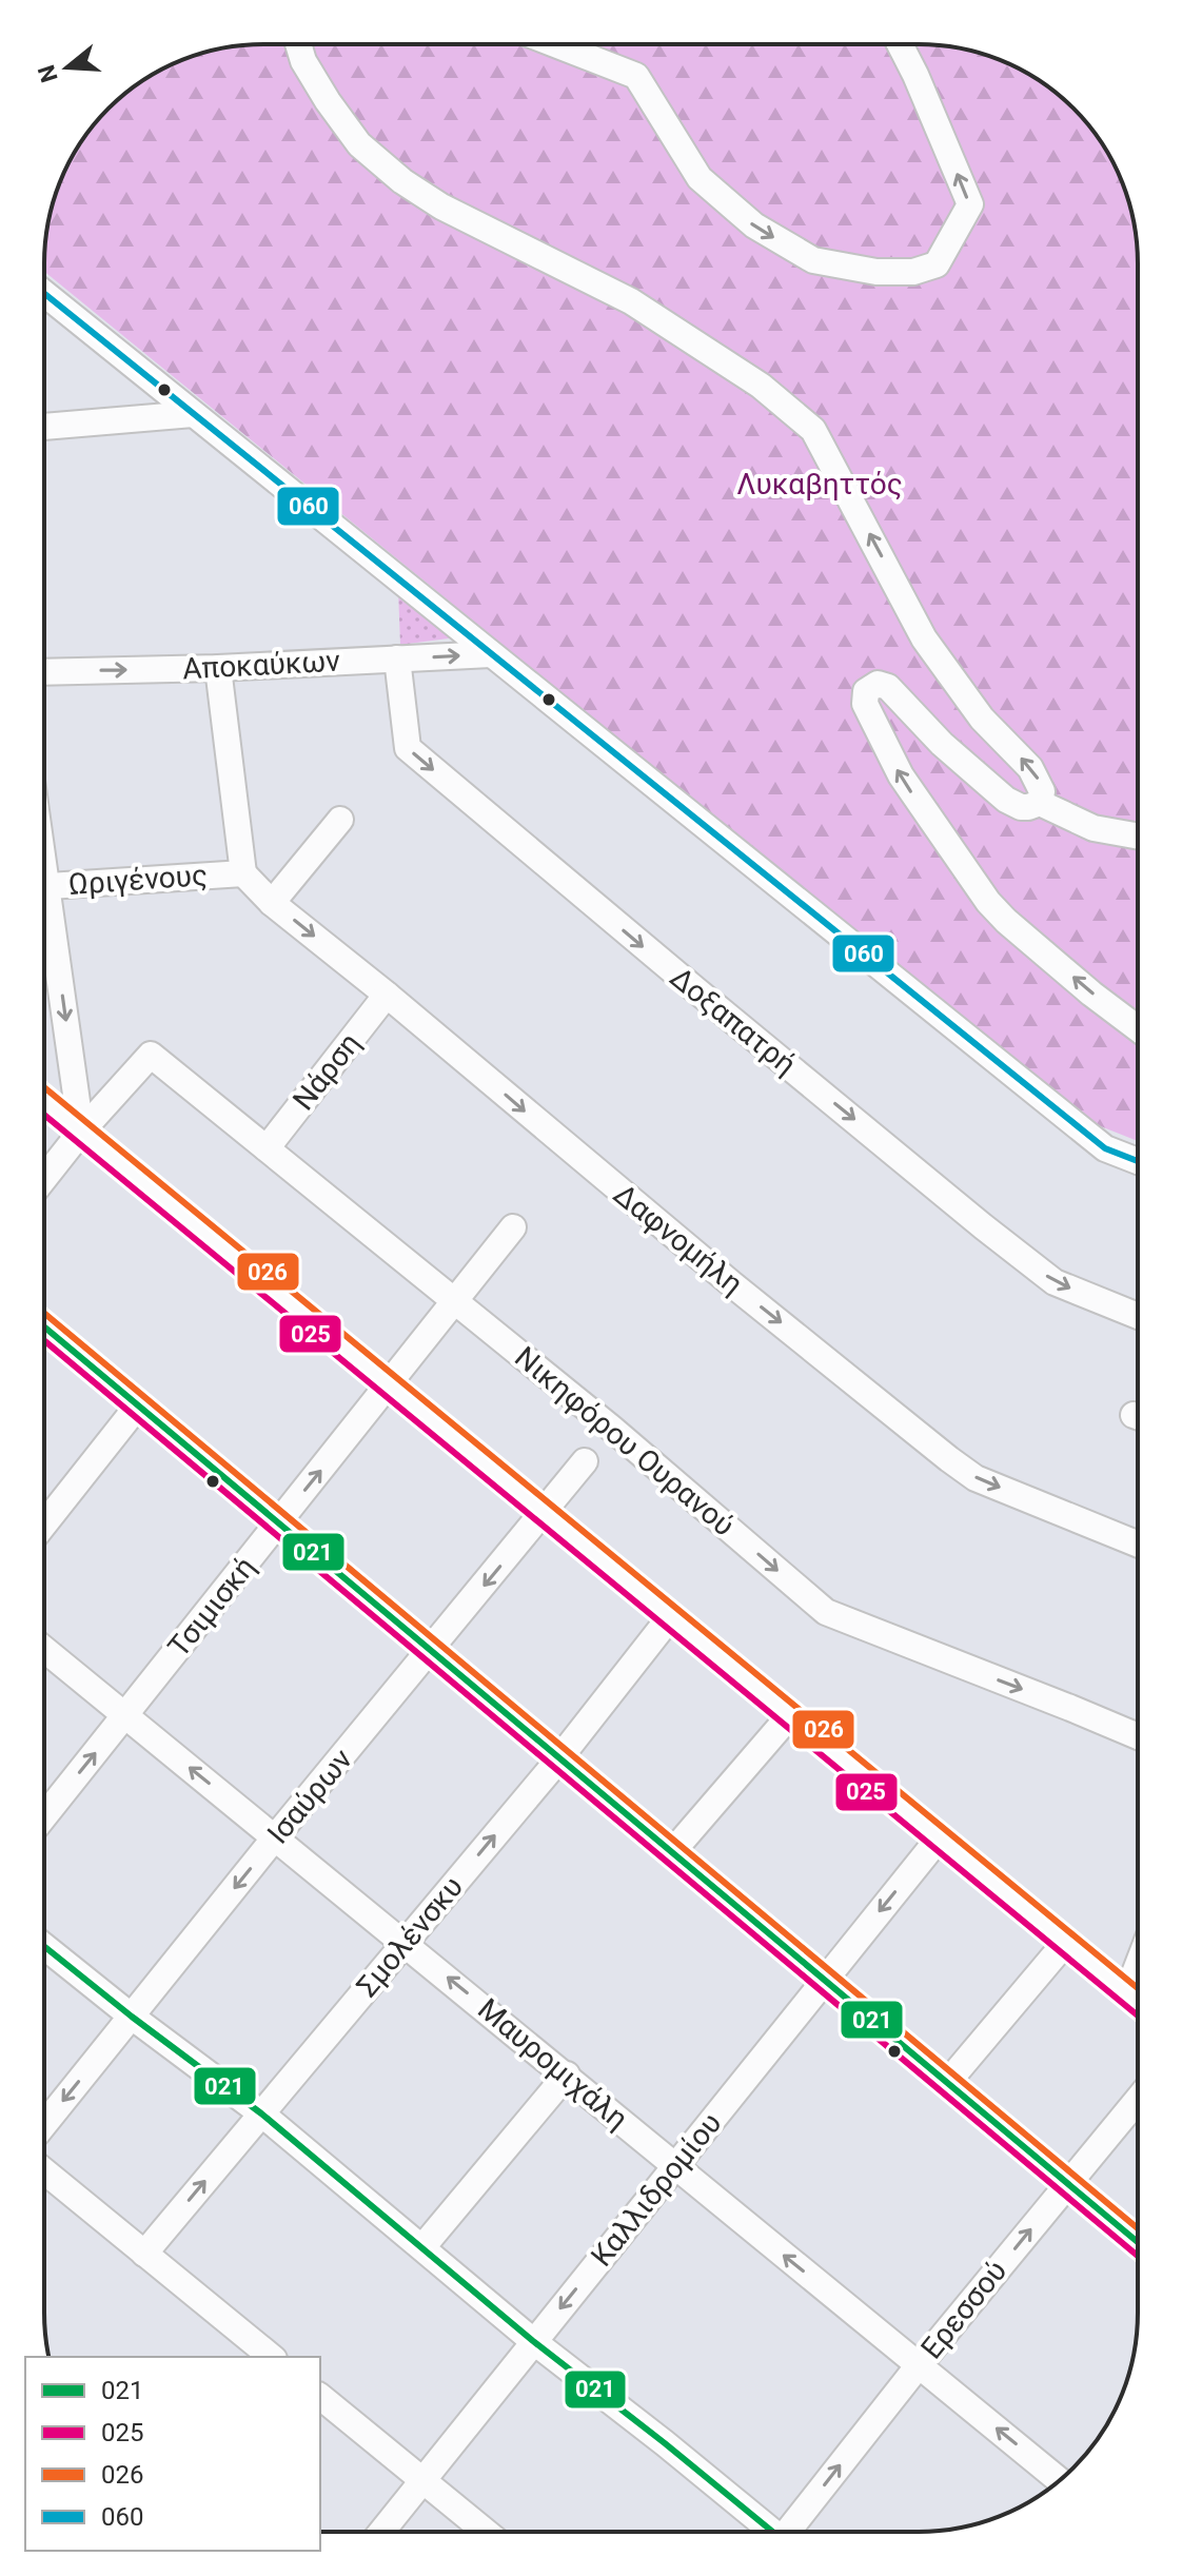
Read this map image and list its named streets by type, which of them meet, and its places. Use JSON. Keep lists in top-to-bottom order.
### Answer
{
  "streets": {
    "street": [
      "Αποκαύκων",
      "Ωριγένους",
      "Δοξαπατρή",
      "Νάρση",
      "Δαφνομήλη",
      "Νικηφόρου Ουρανού",
      "Τσιμισκή",
      "Ισαύρων",
      "Σμολένσκυ",
      "Μαυρομιχάλη",
      "Καλλιδρομίου",
      "Ερεσσού"
    ]
  },
  "crossings": [
    ["Αποκαύκων", "Δοξαπατρή"],
    ["Ωριγένους", "Δαφνομήλη"],
    ["Νάρση", "Δαφνομήλη"],
    ["Νάρση", "Νικηφόρου Ουρανού"],
    ["Νικηφόρου Ουρανού", "Τσιμισκή"],
    ["Τσιμισκή", "Μαυρομιχάλη"],
    ["Ισαύρων", "Μαυρομιχάλη"],
    ["Σμολένσκυ", "Μαυρομιχάλη"],
    ["Μαυρομιχάλη", "Καλλιδρομίου"],
    ["Μαυρομιχάλη", "Ερεσσού"]
  ],
  "one_way": [
    "Αποκαύκων",
    "Δαφνομήλη",
    "Τσιμισκή",
    "Ισαύρων",
    "Σμολένσκυ",
    "Ερεσσού"
  ],
  "parks": ["Λυκαβηττός"],
  "lines": [
    "transit line 060",
    "transit line 026",
    "transit line 025",
    "transit line 021"
  ],
  "legend": [
    "021",
    "025",
    "026",
    "060"
  ],
  "north": "left"
}
